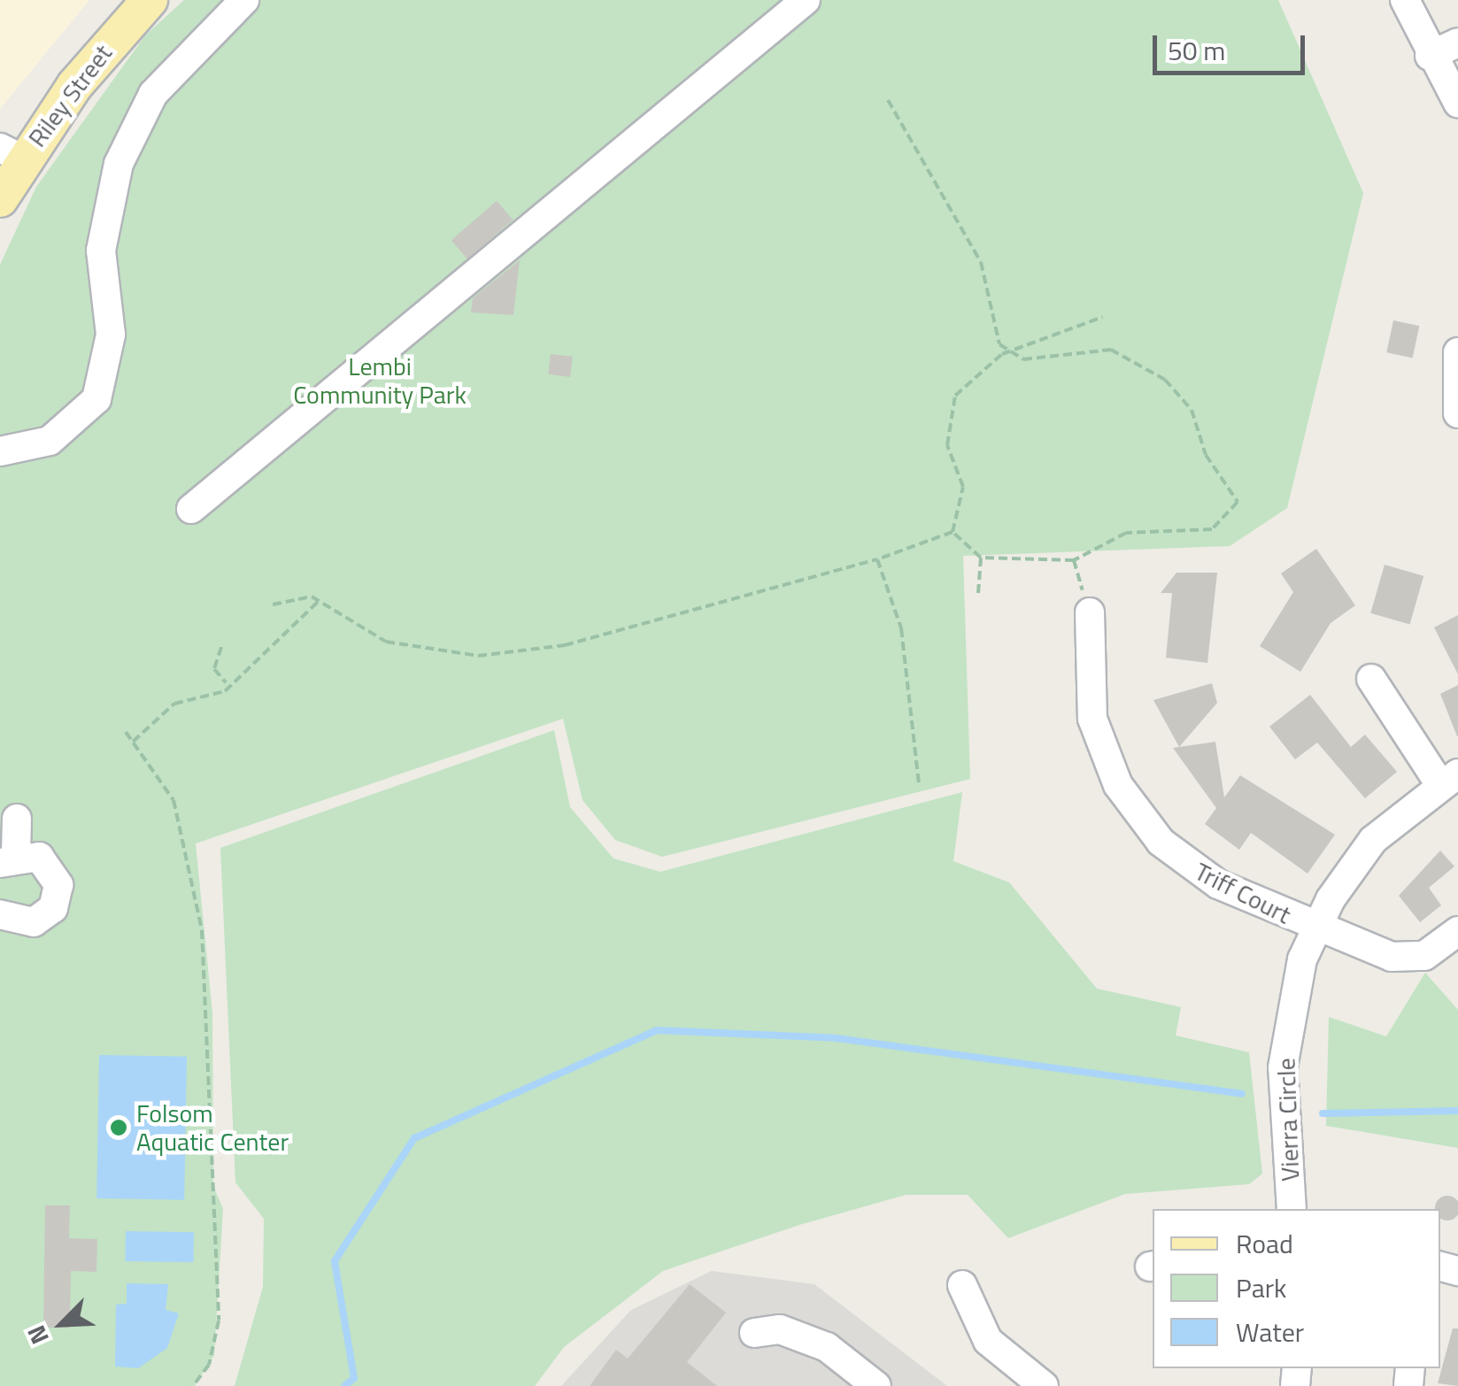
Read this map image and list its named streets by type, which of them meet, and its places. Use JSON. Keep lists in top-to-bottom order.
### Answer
{
  "streets": {
    "main road": ["Riley Street"],
    "street": ["Triff Court", "Vierra Circle"]
  },
  "crossings": [
    ["Triff Court", "Vierra Circle"]
  ],
  "parks": ["Lembi Community Park"],
  "places": ["Folsom Aquatic Center"],
  "legend": ["Road", "Park", "Water"],
  "scale_bar": "50 m",
  "north": "bottom left"
}
